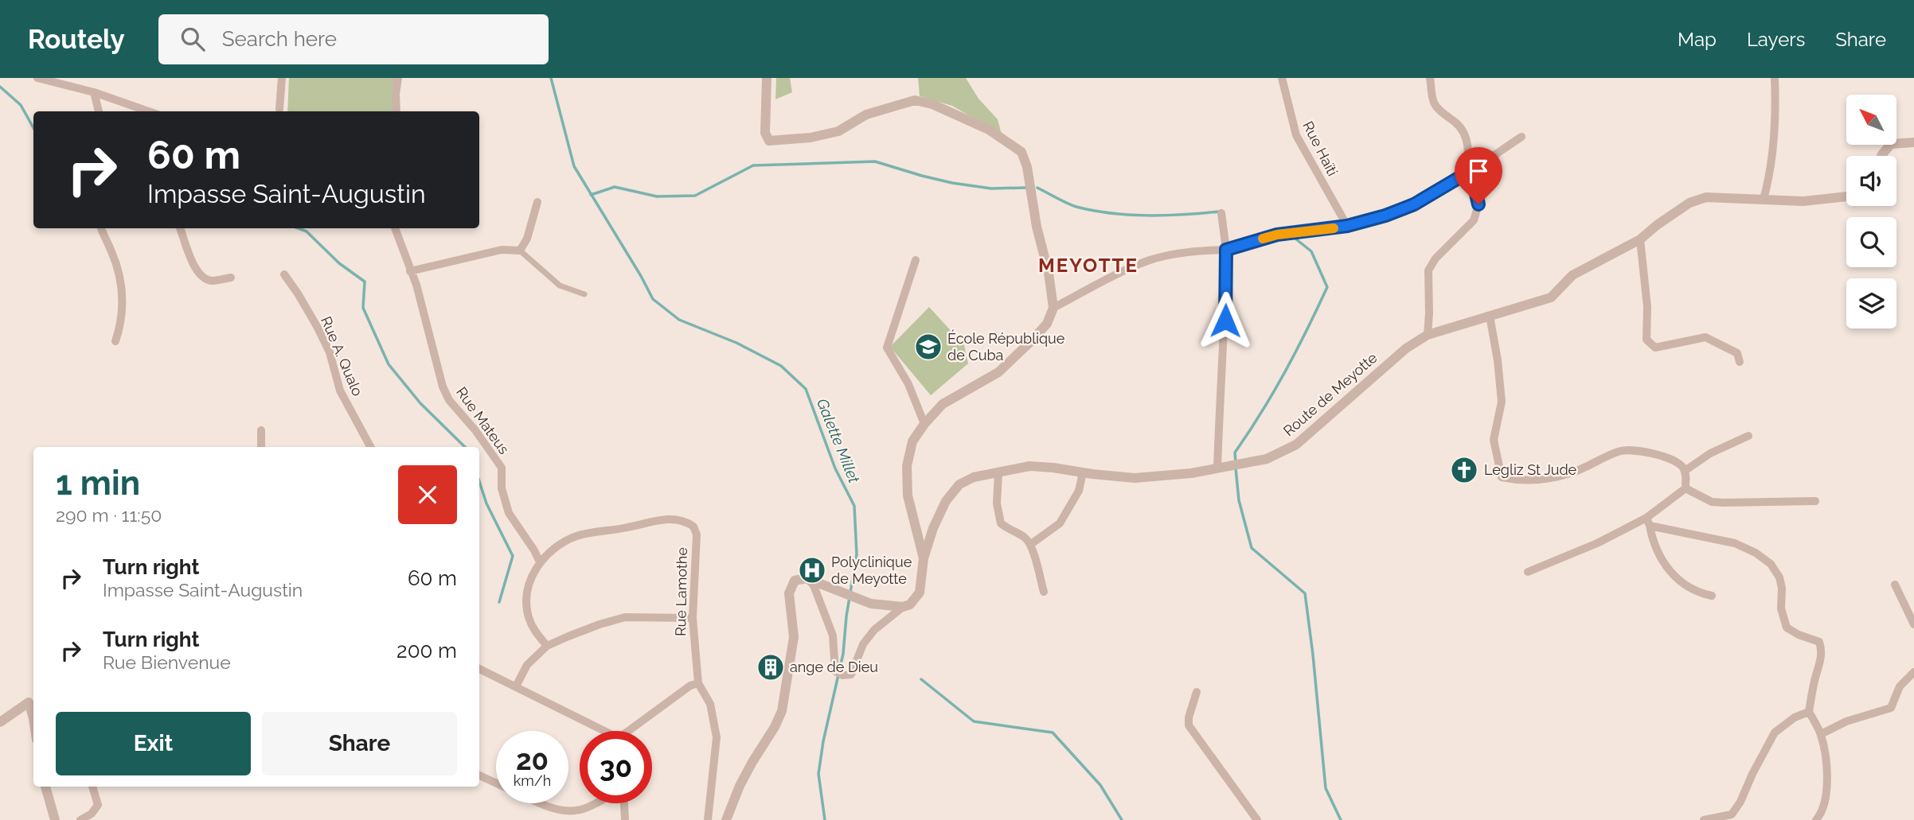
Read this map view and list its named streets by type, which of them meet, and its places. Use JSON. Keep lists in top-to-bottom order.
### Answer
{
  "streets": {
    "street": [
      "Rue Haïti",
      "Rue A. Qualo",
      "Route de Meyotte",
      "Rue Mateus",
      "Rue Lamothe"
    ]
  },
  "crossings": [
    ["Rue Mateus", "Rue Lamothe"]
  ],
  "districts": ["MEYOTTE"],
  "water": ["Galette Millet"],
  "places": {
    "school or university": ["École République de Cuba"],
    "church": ["Legliz St Jude"],
    "hospital": ["Polyclinique de Meyotte"],
    "building": ["ange de Dieu"]
  },
  "north": "top left",
  "page": {
    "header": "Routely",
    "search": "Search here",
    "nav": ["Map", "Layers", "Share"],
    "turn": ["60 m", "Impasse Saint-Augustin"],
    "heading": ["1 min", "290 m · 11:50"],
    "list": [
      {
        "name": "Turn right",
        "note": "Impasse Saint-Augustin",
        "value": "60 m"
      },
      {
        "name": "Turn right",
        "note": "Rue Bienvenue",
        "value": "200 m"
      }
    ],
    "buttons": ["Exit", "Share"],
    "speed": "20 km/h",
    "limit": "30"
  }
}
